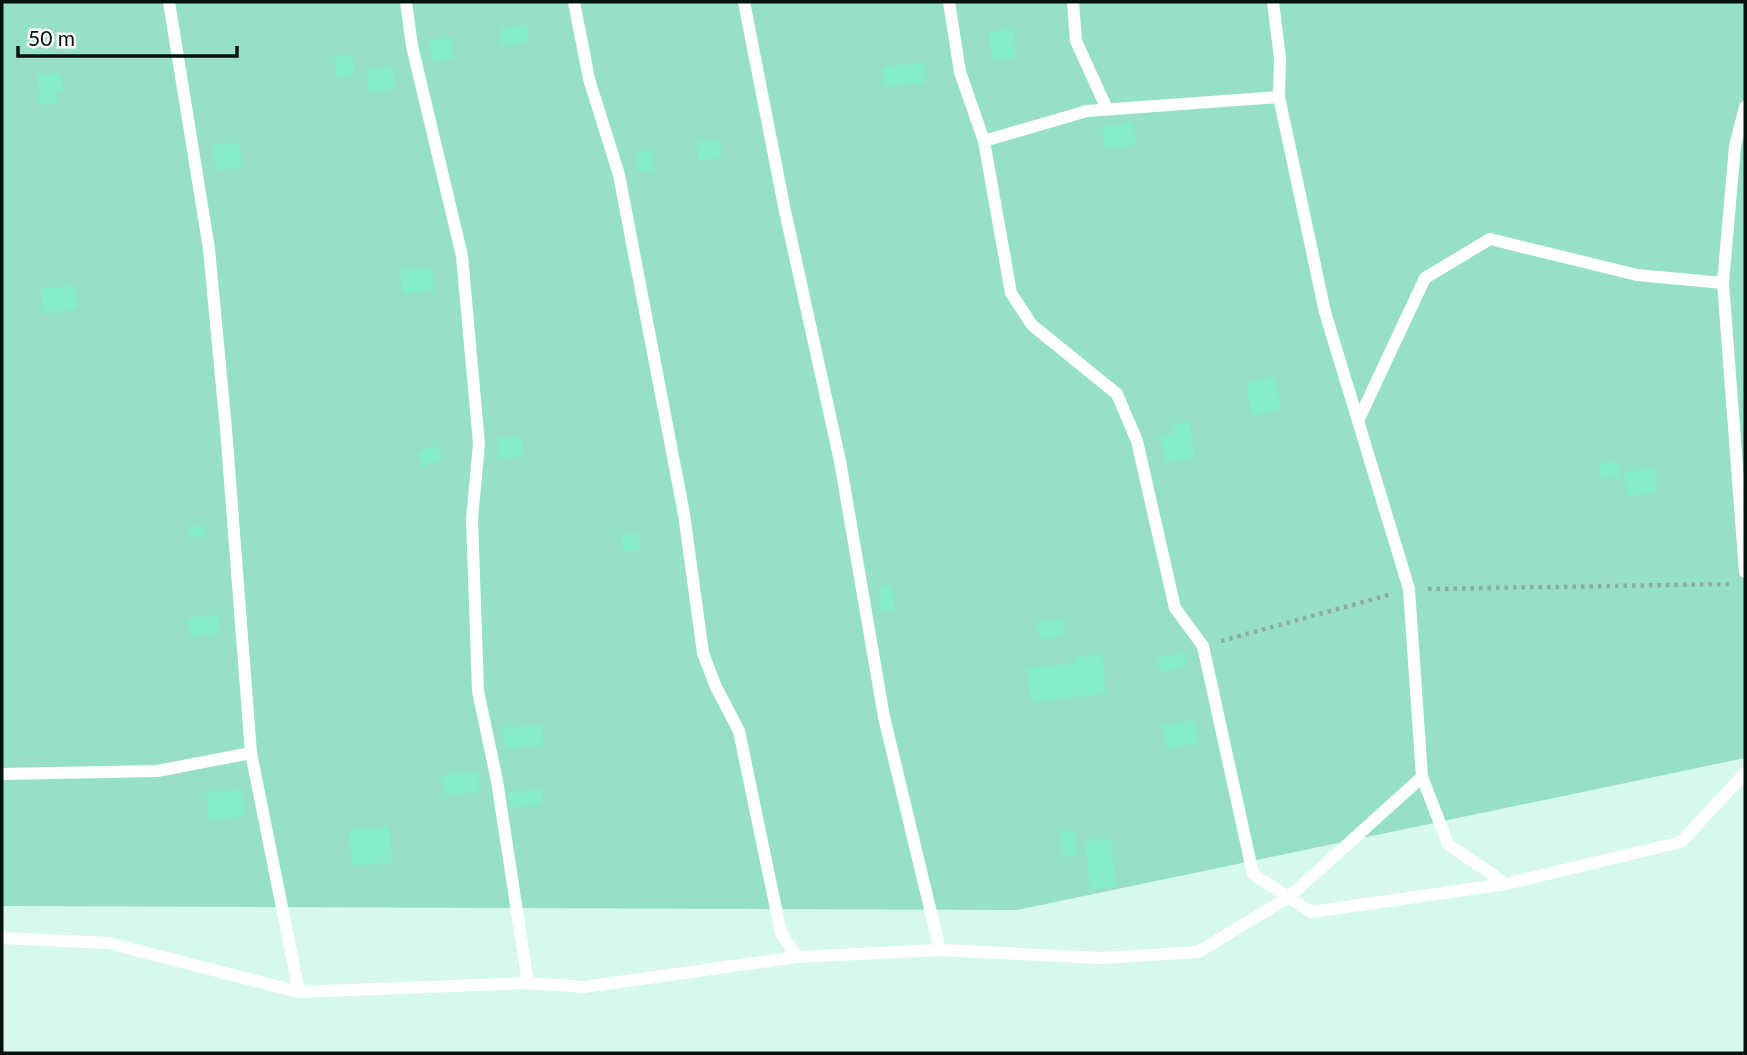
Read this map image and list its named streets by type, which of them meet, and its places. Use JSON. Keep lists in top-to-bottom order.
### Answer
{
  "scale_bar": "50 m"
}
